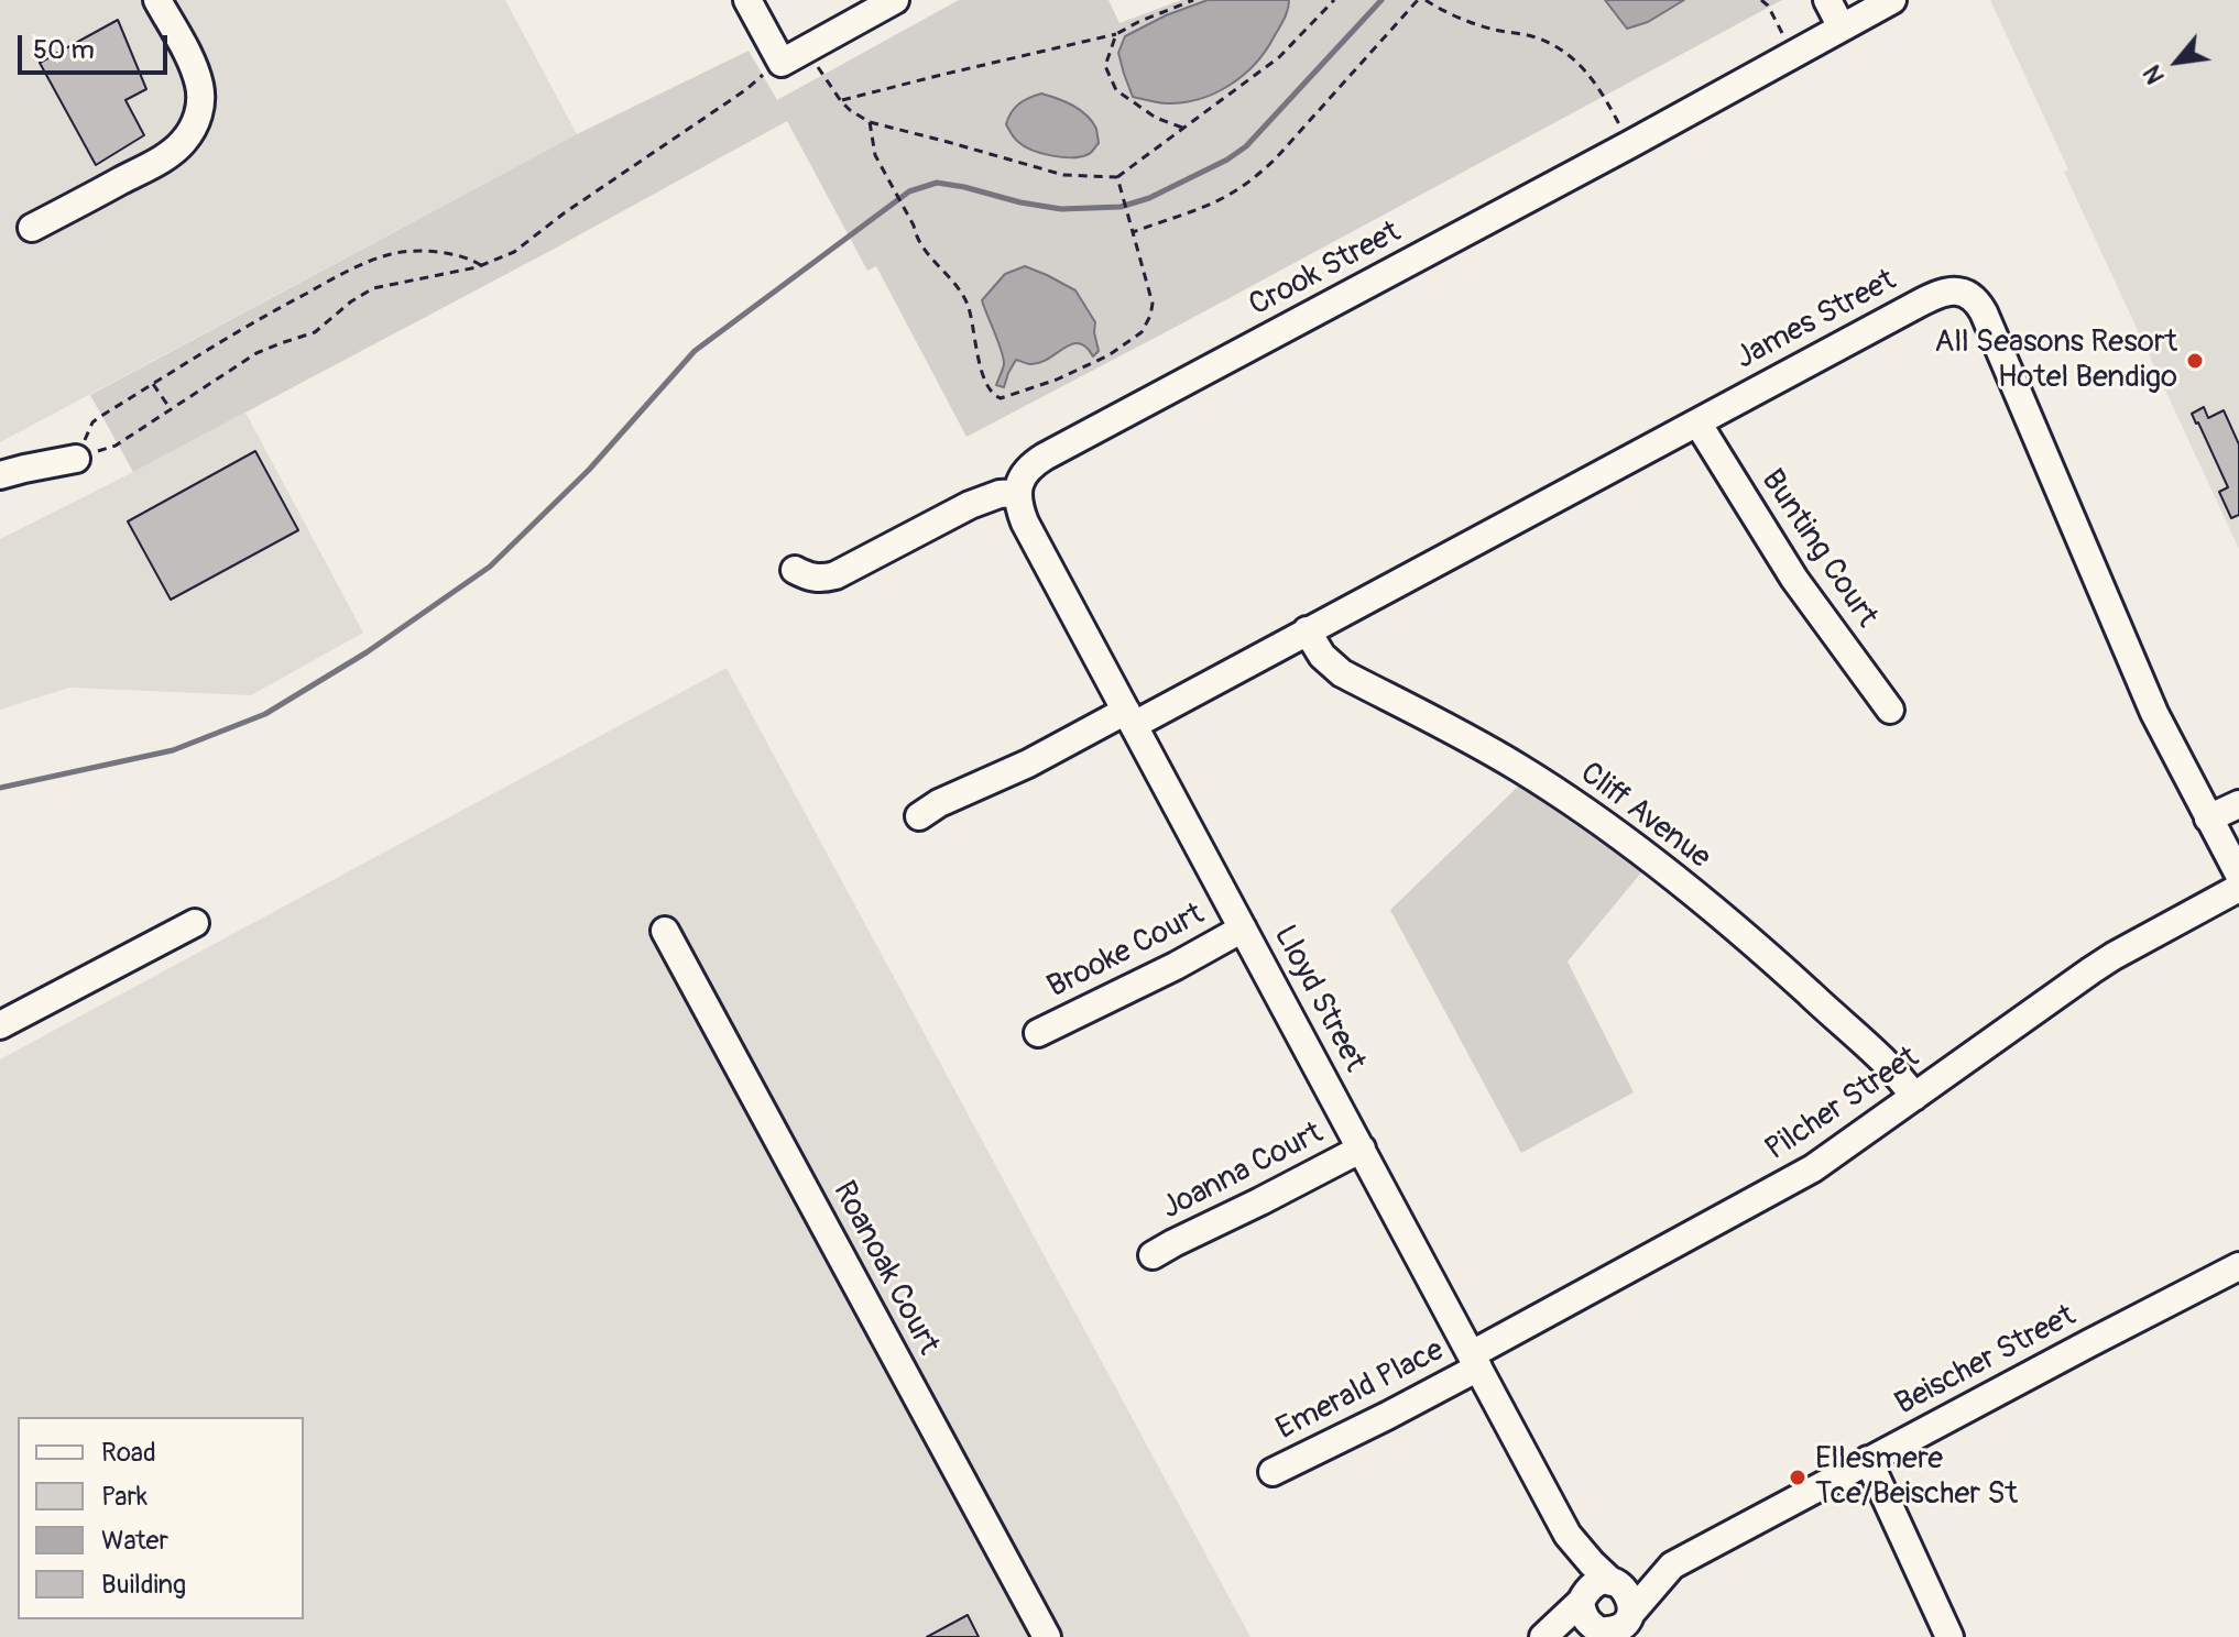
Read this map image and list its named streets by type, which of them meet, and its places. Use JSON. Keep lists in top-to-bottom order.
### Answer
{
  "streets": {
    "street": [
      "Crook Street",
      "James Street",
      "Bunting Court",
      "Cliff Avenue",
      "Brooke Court",
      "Lloyd Street",
      "Pilcher Street",
      "Joanna Court",
      "Roanoak Court",
      "Beischer Street",
      "Emerald Place"
    ]
  },
  "crossings": [
    ["Crook Street", "Lloyd Street"],
    ["James Street", "Bunting Court"],
    ["James Street", "Cliff Avenue"],
    ["James Street", "Lloyd Street"],
    ["Cliff Avenue", "Pilcher Street"],
    ["Brooke Court", "Lloyd Street"],
    ["Lloyd Street", "Pilcher Street"],
    ["Lloyd Street", "Joanna Court"],
    ["Lloyd Street", "Beischer Street"],
    ["Lloyd Street", "Emerald Place"],
    ["Pilcher Street", "Emerald Place"]
  ],
  "places": ["All Seasons Resort Hotel Bendigo", "Ellesmere Tce/Beischer St"],
  "legend": [
    "Road",
    "Park",
    "Water",
    "Building"
  ],
  "scale_bar": "50 m",
  "north": "bottom left"
}
